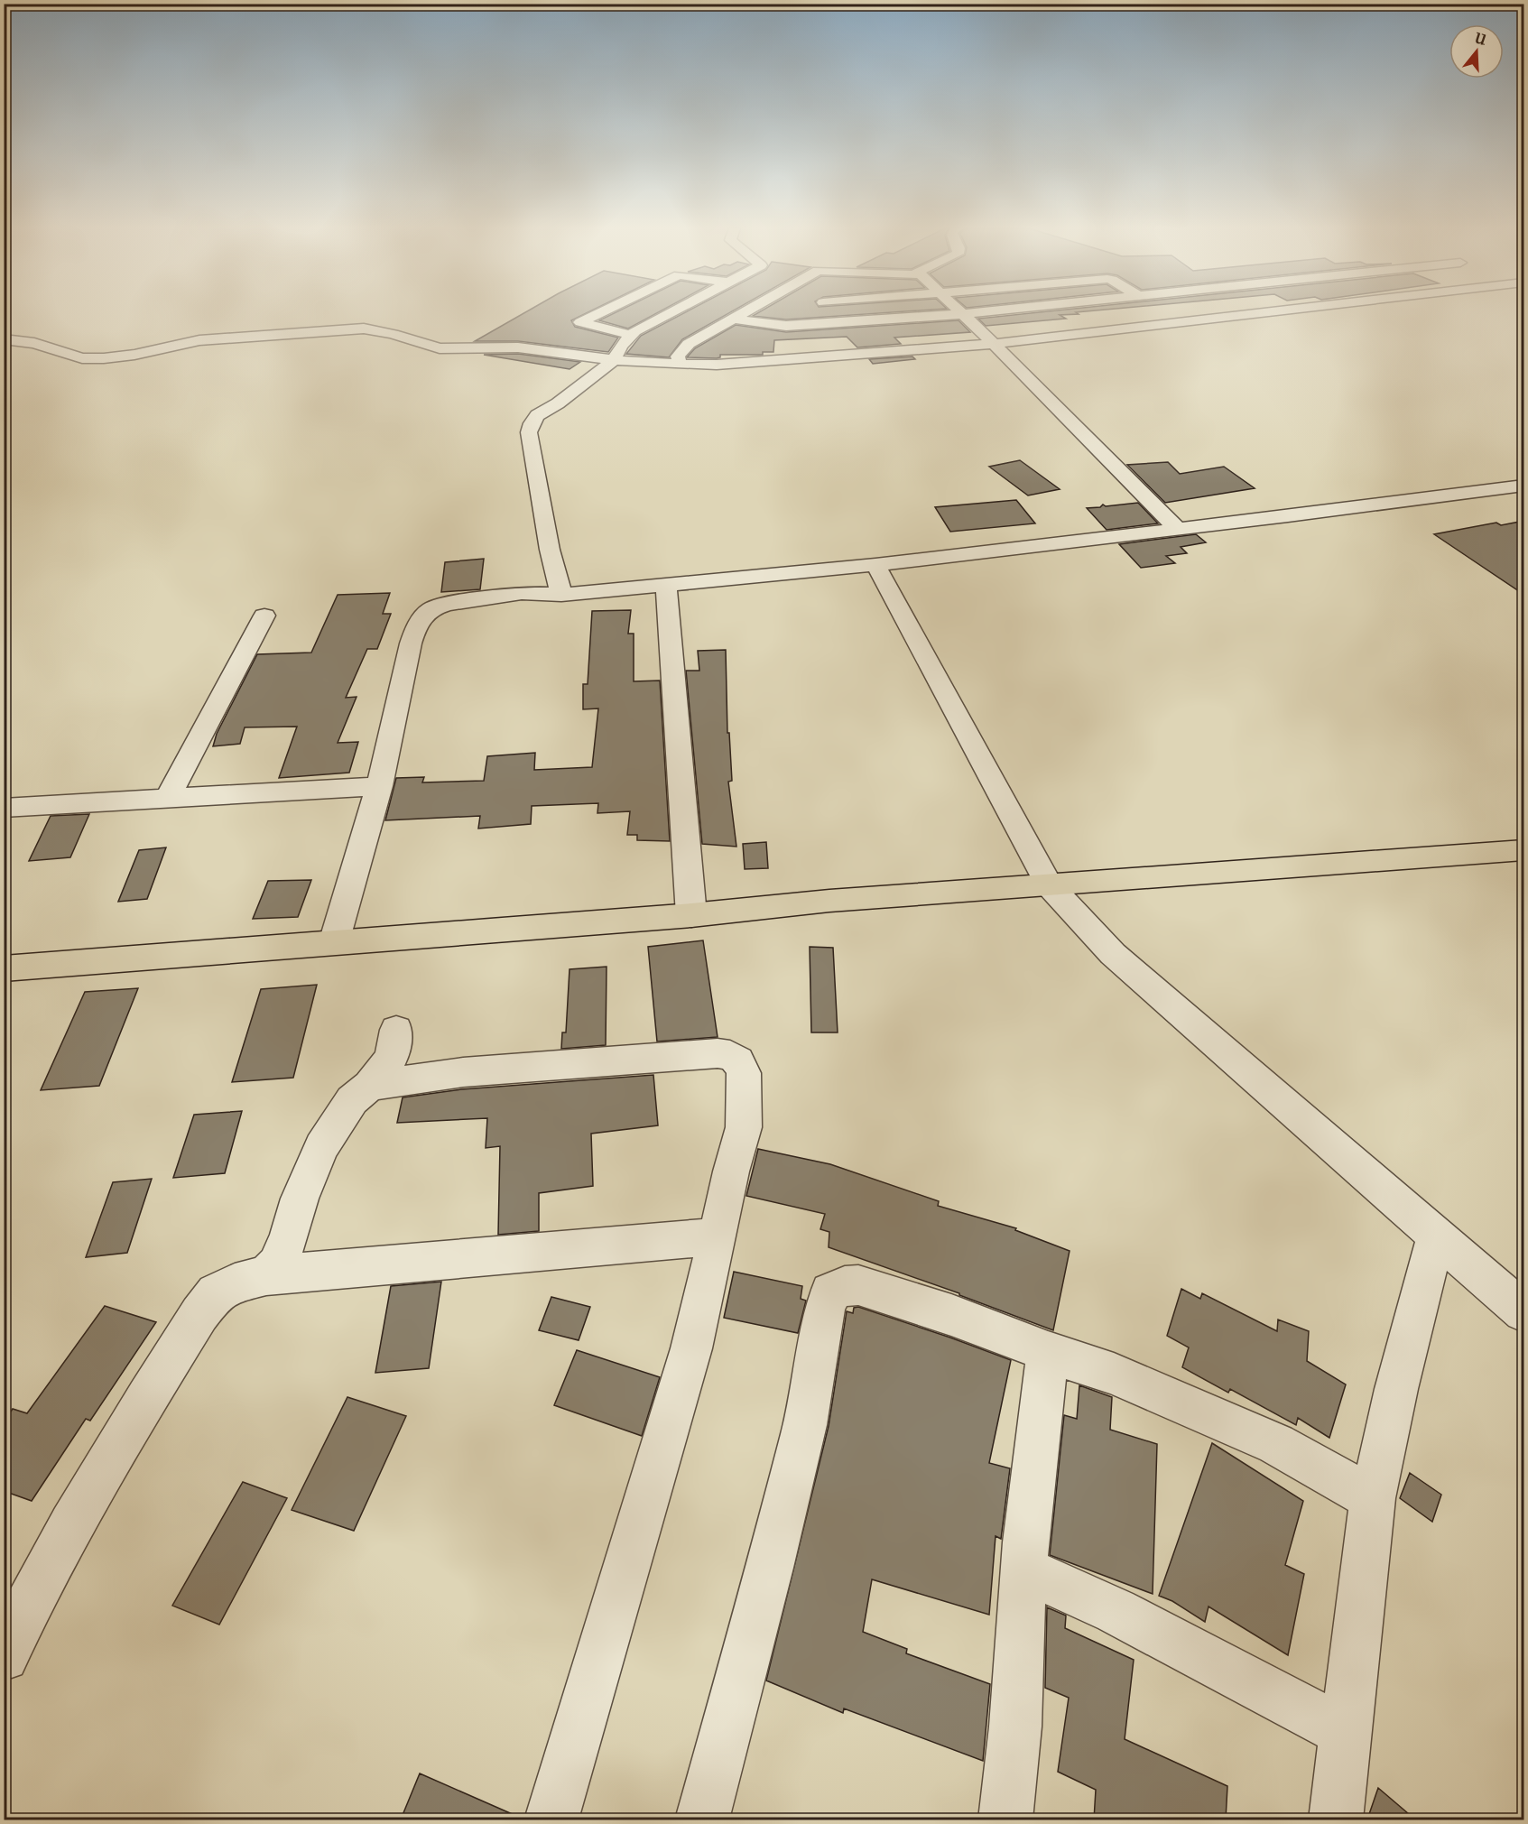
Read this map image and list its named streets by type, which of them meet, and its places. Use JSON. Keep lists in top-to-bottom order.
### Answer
{
  "north": "top"
}
